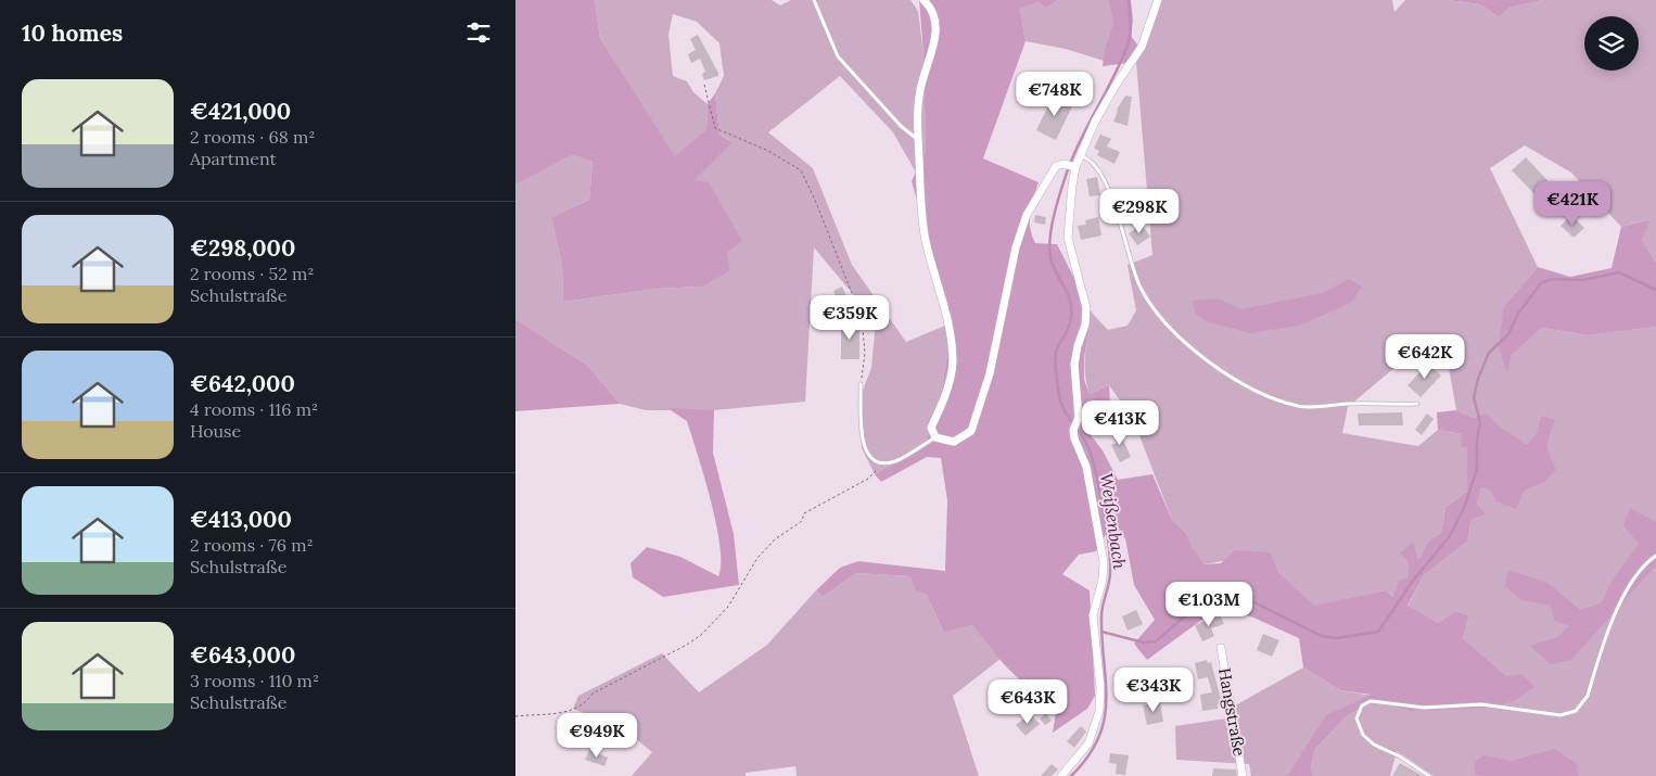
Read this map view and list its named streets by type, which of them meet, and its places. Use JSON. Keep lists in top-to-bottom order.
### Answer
{
  "streets": {
    "street": ["Hangstraße"]
  },
  "water": ["Weißenbach"],
  "page": {
    "heading": "10 homes",
    "list": [
      {
        "name": "€421,000",
        "note": "2 rooms · 68 m² · Apartment"
      },
      {
        "name": "€298,000",
        "note": "2 rooms · 52 m² · Schulstraße"
      },
      {
        "name": "€642,000",
        "note": "4 rooms · 116 m² · House"
      },
      {
        "name": "€413,000",
        "note": "2 rooms · 76 m² · Schulstraße"
      },
      {
        "name": "€643,000",
        "note": "3 rooms · 110 m² · Schulstraße"
      }
    ],
    "price": [
      "€748K",
      "€421K",
      "€298K",
      "€359K",
      "€642K",
      "€413K",
      "€1.03M",
      "€343K",
      "€643K",
      "€949K"
    ]
  }
}
